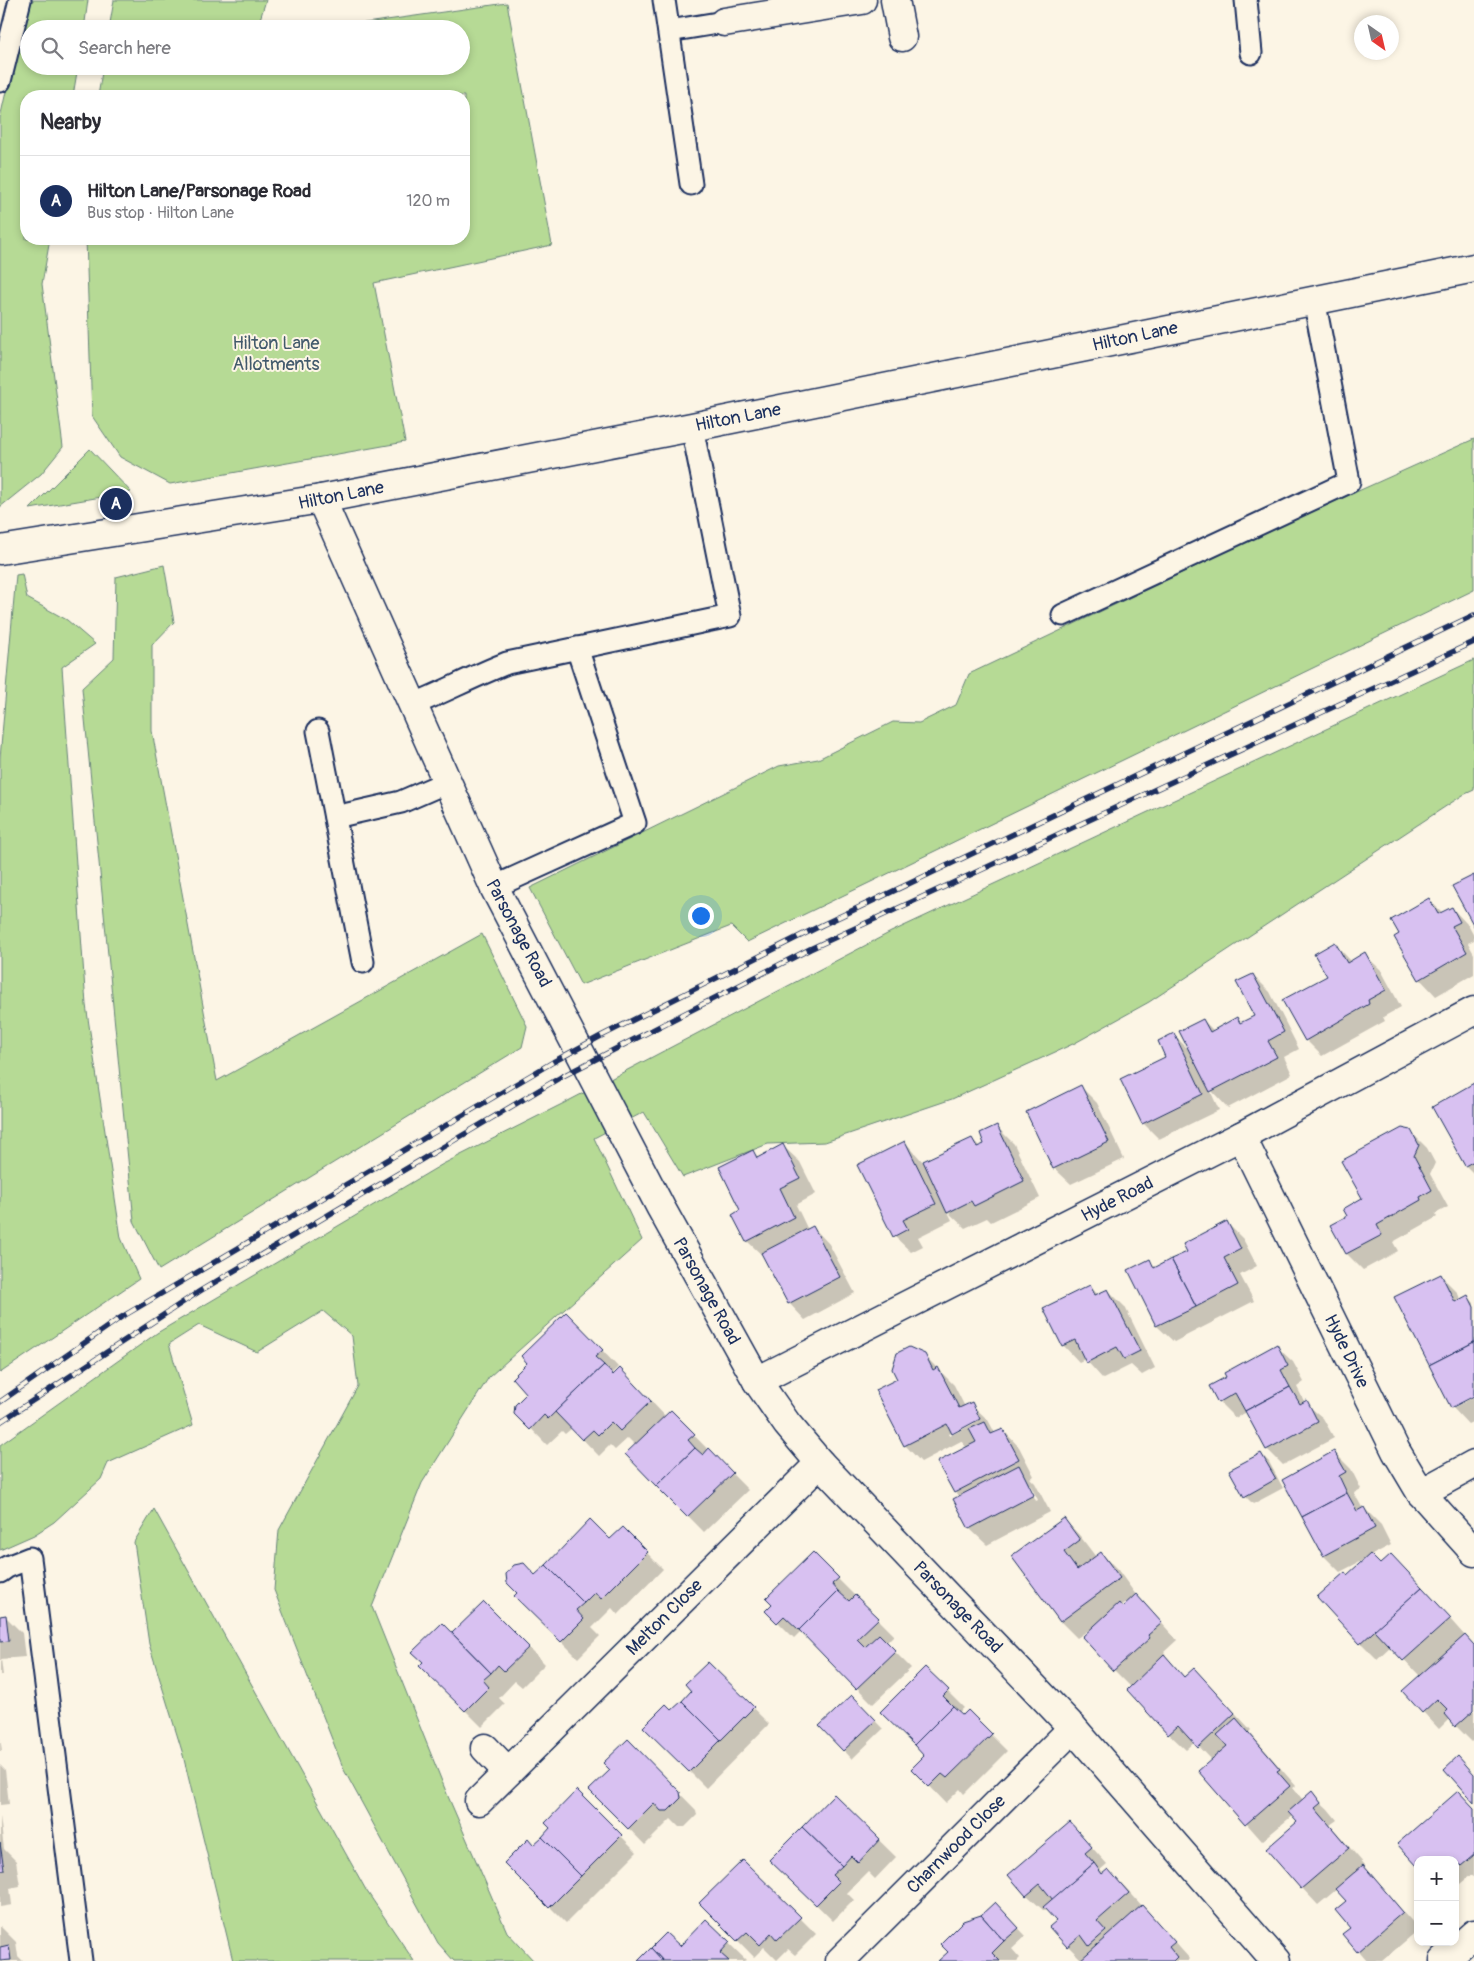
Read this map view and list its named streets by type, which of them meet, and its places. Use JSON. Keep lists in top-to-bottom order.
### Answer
{
  "streets": {
    "street": [
      "Hilton Lane",
      "Parsonage Road",
      "Hyde Road",
      "Hyde Drive",
      "Melton Close",
      "Charnwood Close"
    ]
  },
  "crossings": [
    ["Hilton Lane", "Parsonage Road"],
    ["Parsonage Road", "Hyde Road"],
    ["Parsonage Road", "Melton Close"],
    ["Parsonage Road", "Charnwood Close"],
    ["Hyde Road", "Hyde Drive"]
  ],
  "parks": ["Hilton Lane Allotments"],
  "north": "bottom right",
  "page": {
    "search": "Search here",
    "heading": "Nearby",
    "list": [
      {
        "mark": "A",
        "name": "Hilton Lane/Parsonage Road",
        "note": "Bus stop · Hilton Lane",
        "value": "120 m"
      }
    ],
    "pins": "A",
    "map_buttons": ["+", "−"]
  }
}
